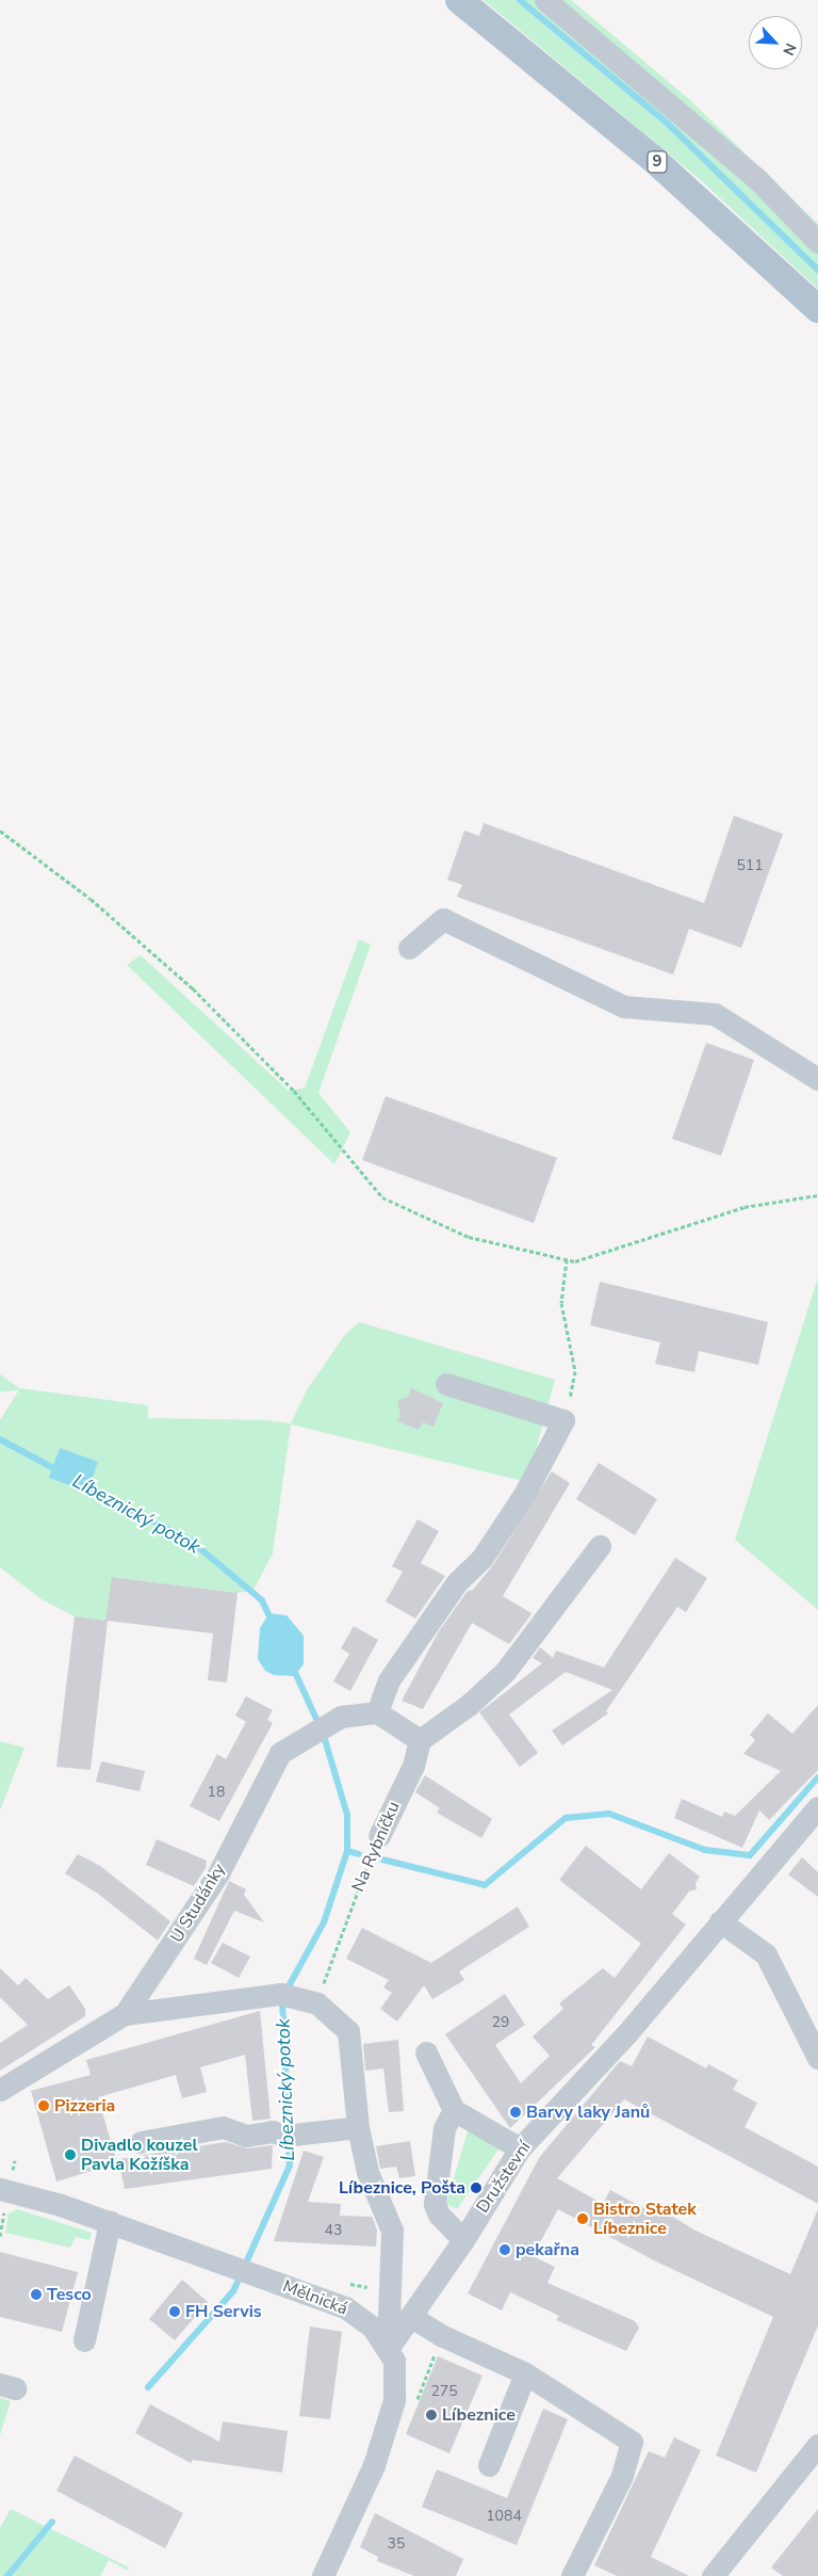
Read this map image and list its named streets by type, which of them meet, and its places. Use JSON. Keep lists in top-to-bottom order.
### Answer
{
  "streets": {
    "main road": ["9"],
    "street": [
      "Na Rybníčku",
      "U Studánky",
      "Družstevní",
      "Mělnická"
    ]
  },
  "crossings": [
    ["Družstevní", "Mělnická"]
  ],
  "water": ["Líbeznický potok"],
  "places": [
    "Pizzeria",
    "Barvy laky Janů",
    "Divadlo kouzel Pavla Kožíška",
    "Líbeznice, Pošta",
    "Bistro Statek Líbeznice",
    "pekařna",
    "Tesco",
    "FH Servis",
    "Líbeznice"
  ],
  "house_numbers": [
    "511",
    "18",
    "29",
    "43",
    "275",
    "1084",
    "35"
  ],
  "north": "bottom right"
}
